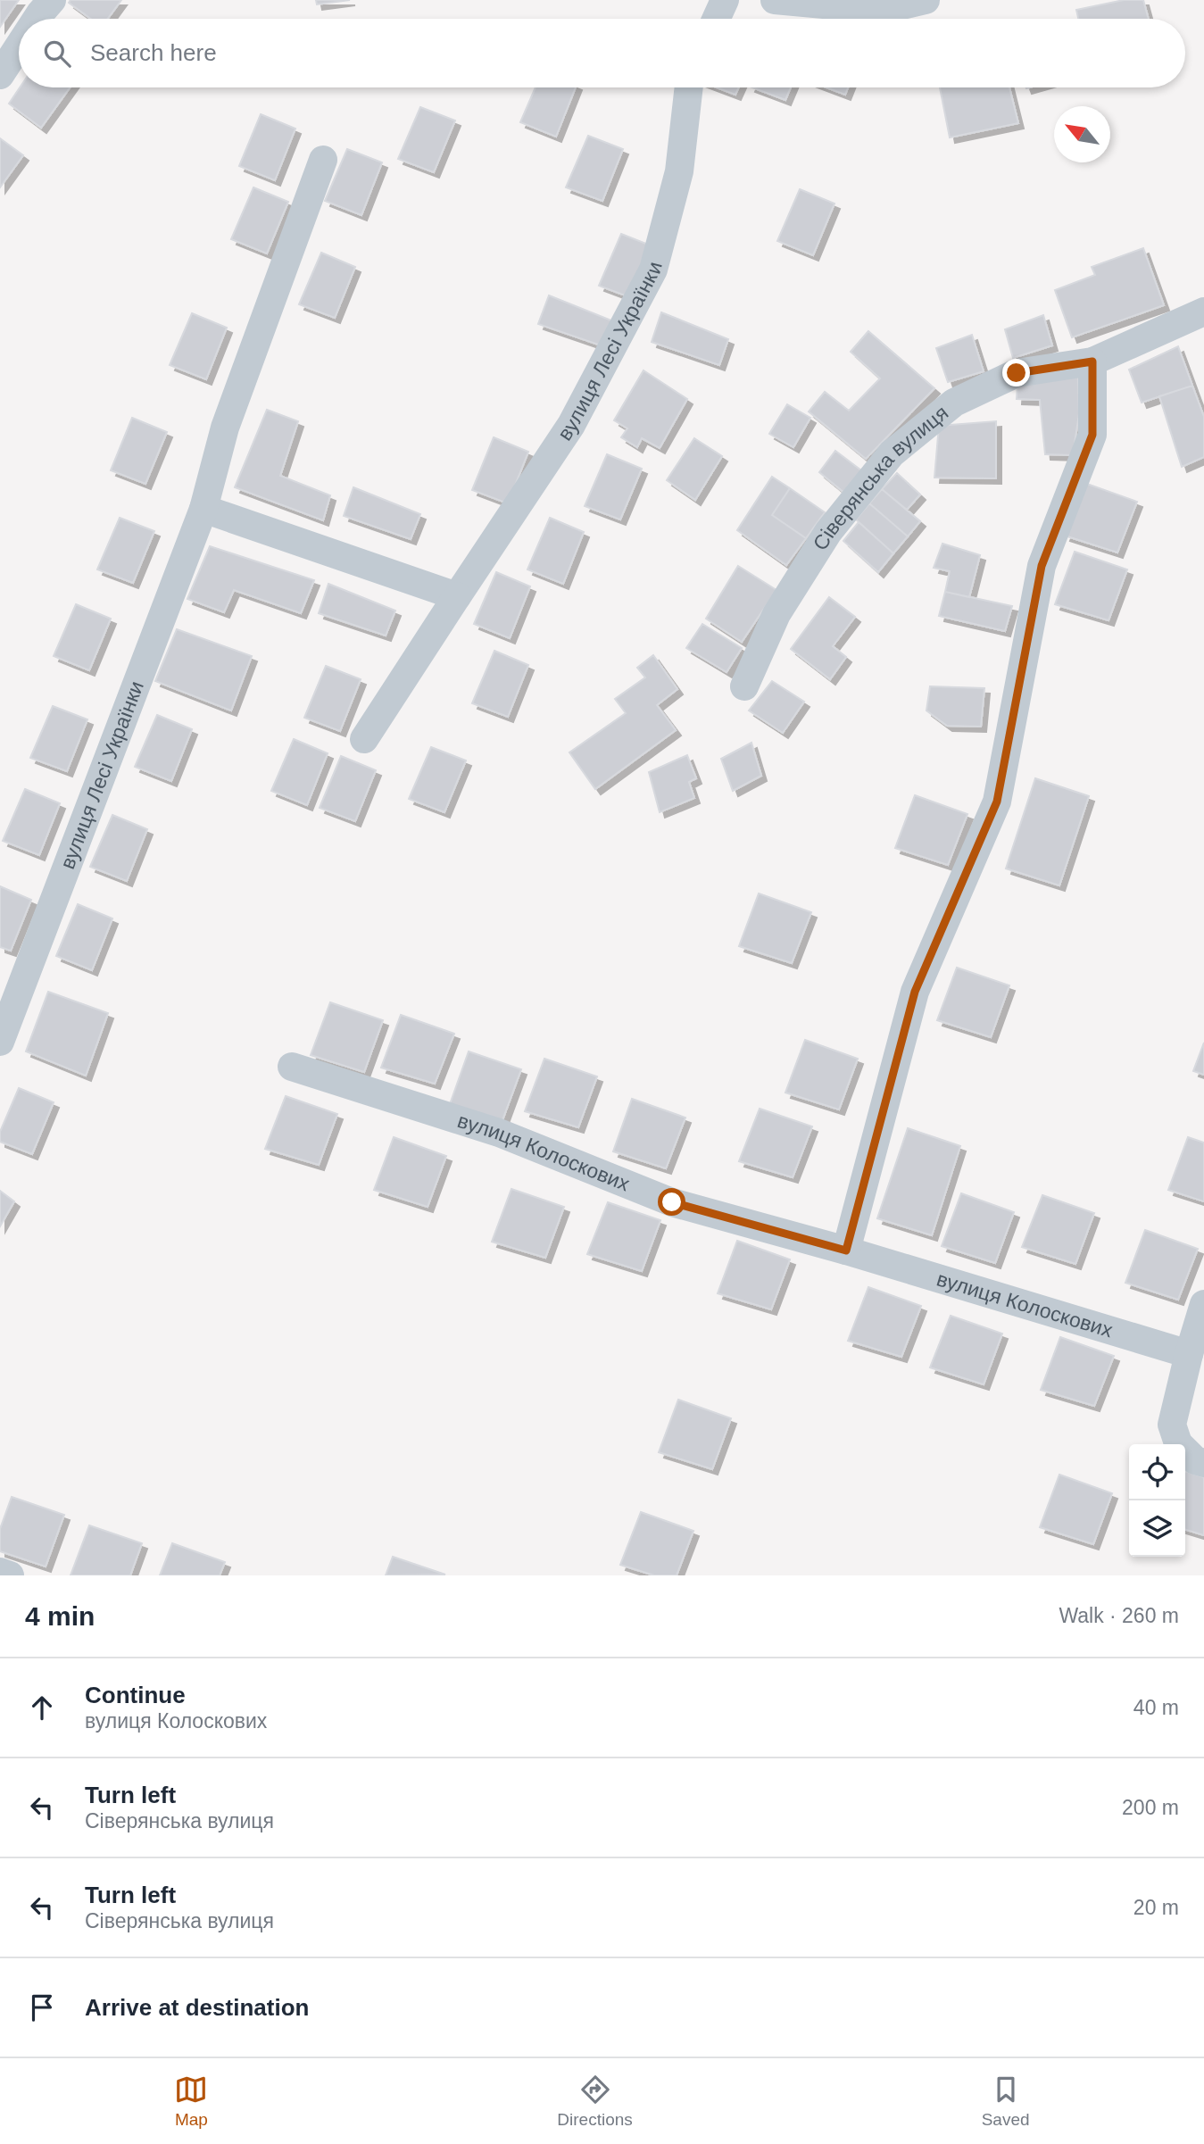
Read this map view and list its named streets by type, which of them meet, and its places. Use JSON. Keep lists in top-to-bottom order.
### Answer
{
  "streets": {
    "street": ["вулиця Лесі Українки", "Сіверянська вулиця", "вулиця Колоскових"]
  },
  "north": "top left",
  "page": {
    "search": "Search here",
    "heading": ["4 min", "Walk · 260 m"],
    "list": [
      ["Continue", "вулиця Колоскових", "40 m"],
      ["Turn left", "Сіверянська вулиця", "200 m"],
      ["Turn left", "Сіверянська вулиця", "20 m"],
      "Arrive at destination"
    ],
    "nav": ["Map", "Directions", "Saved"]
  }
}
